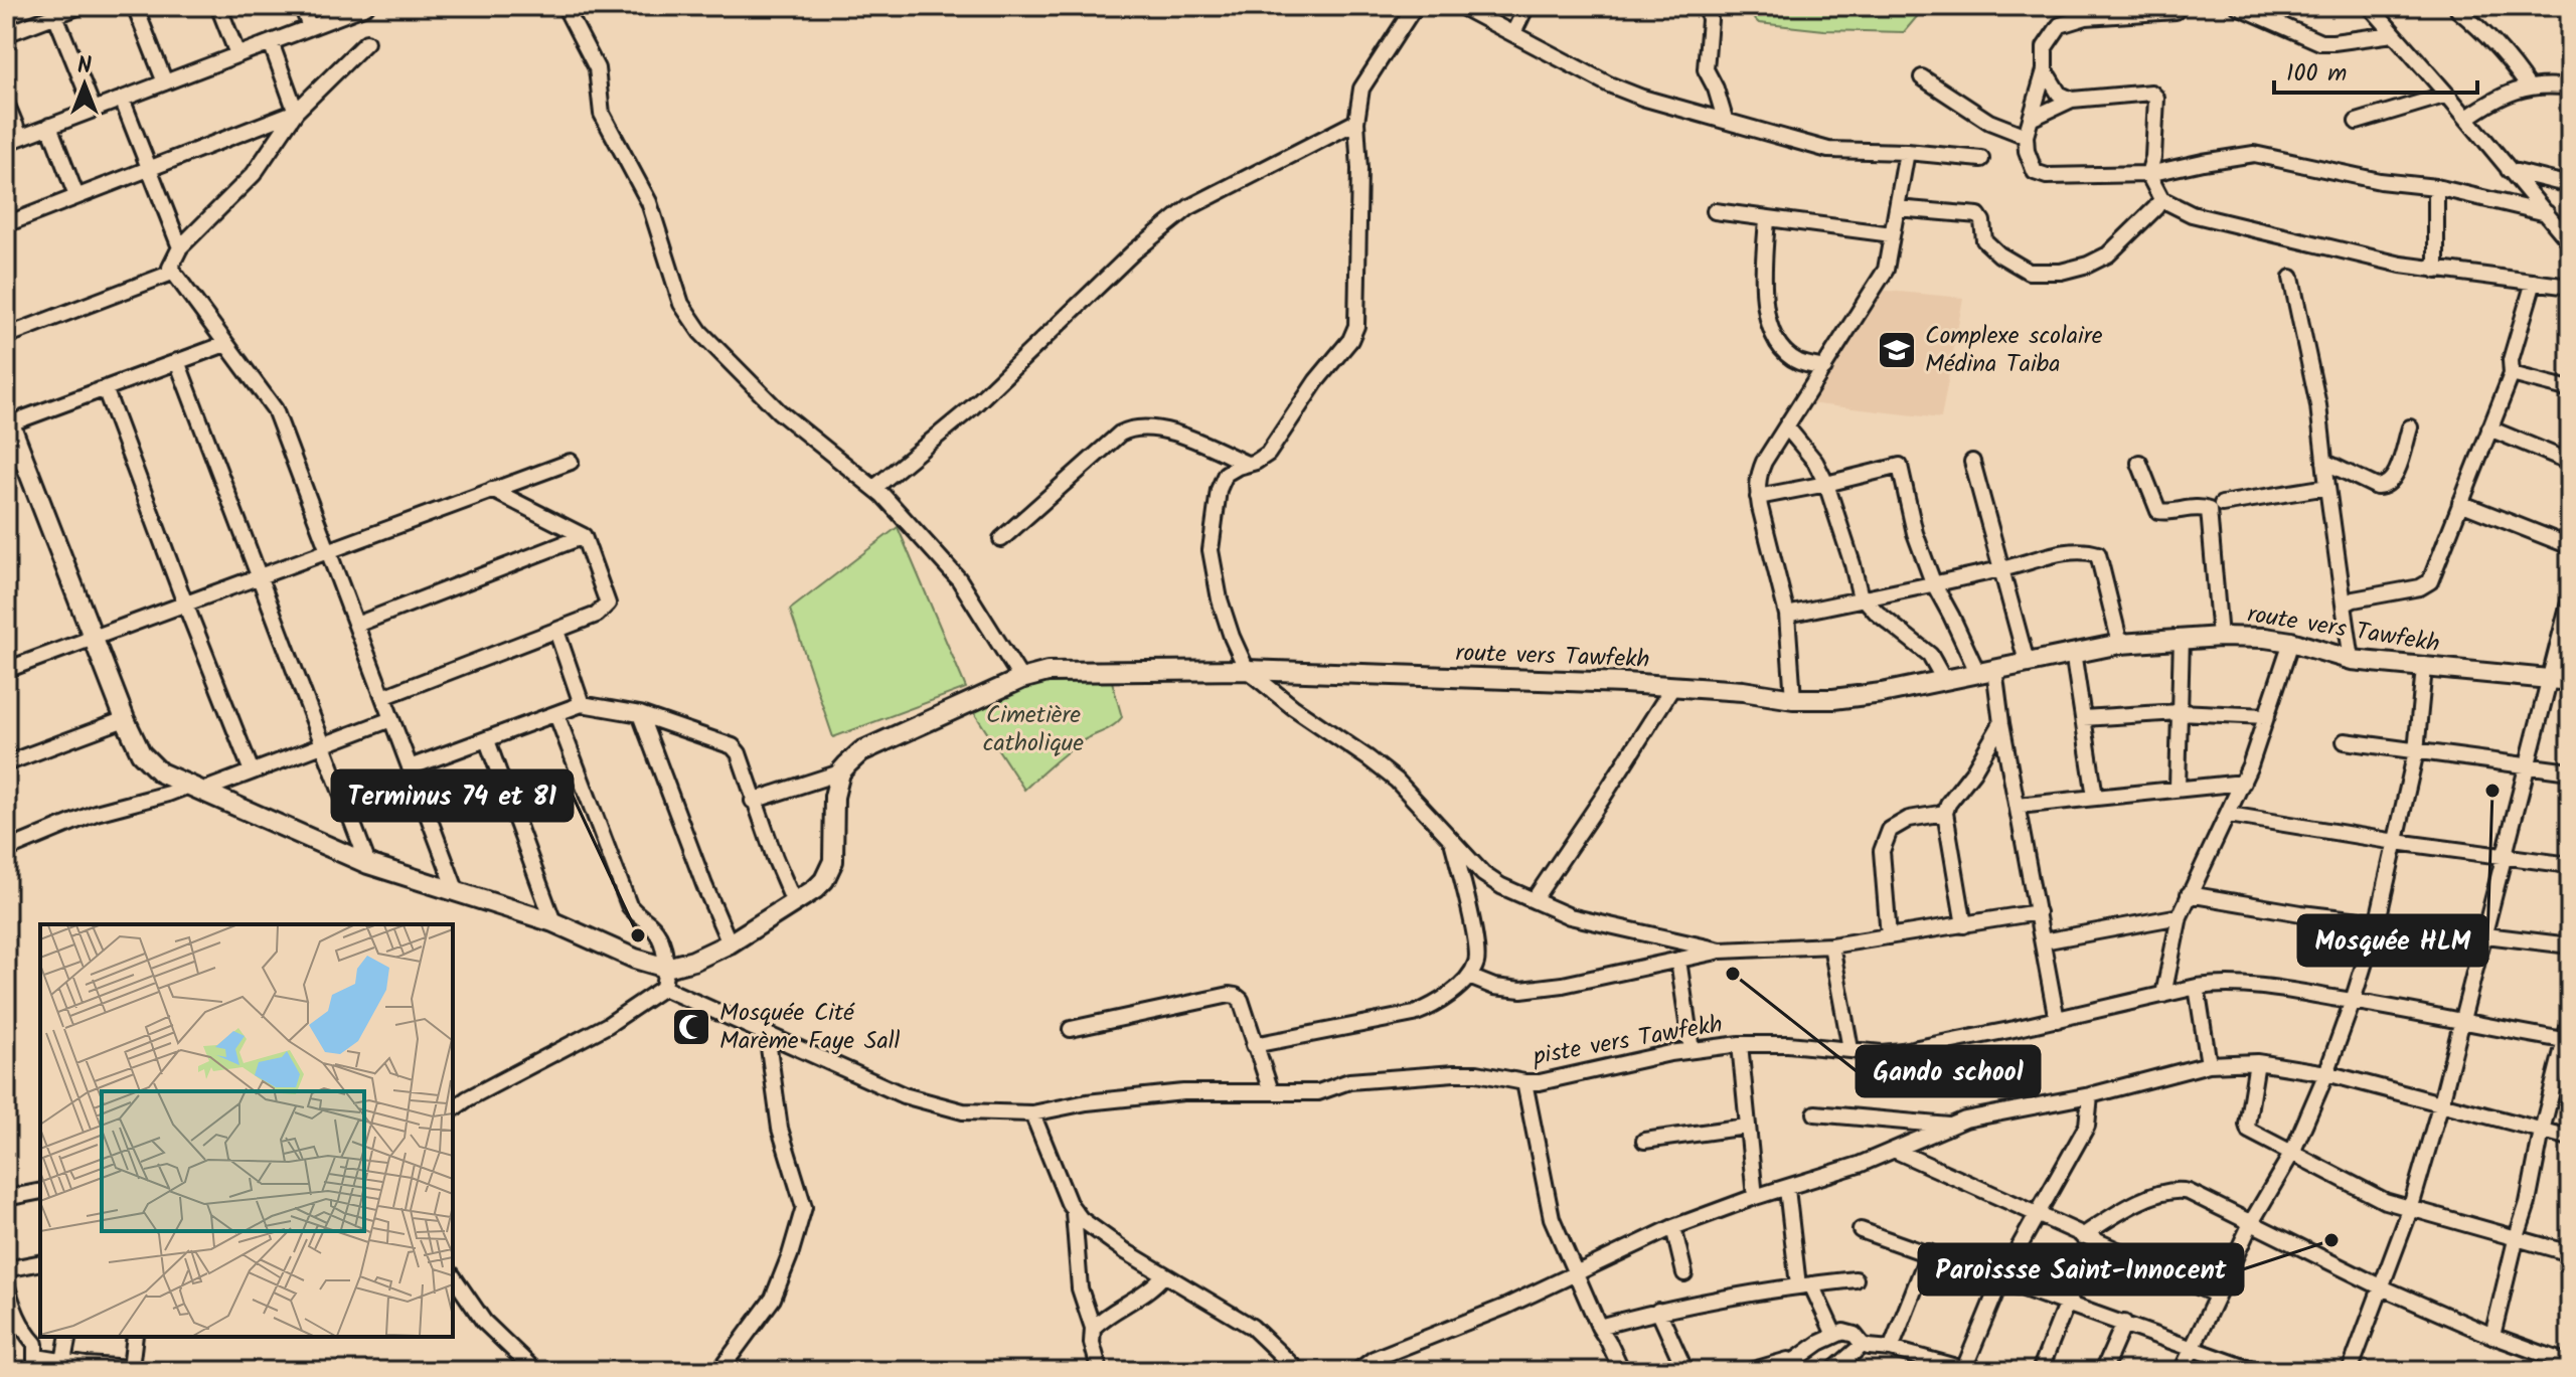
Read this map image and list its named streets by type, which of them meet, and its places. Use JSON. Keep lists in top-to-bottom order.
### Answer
{
  "streets": {
    "street": ["route vers Tawfekh", "piste vers Tawfekh"]
  },
  "parks": ["Cimetière catholique"],
  "places": {
    "school or university": ["Complexe scolaire Médina Taiba"],
    "other": [
      "Mosquée HLM",
      "Terminus 74 et 81",
      "Gando school",
      "Paroissse Saint-Innocent"
    ],
    "mosque": ["Mosquée Cité Marème Faye Sall"]
  },
  "scale_bar": "100 m",
  "north": "top"
}
